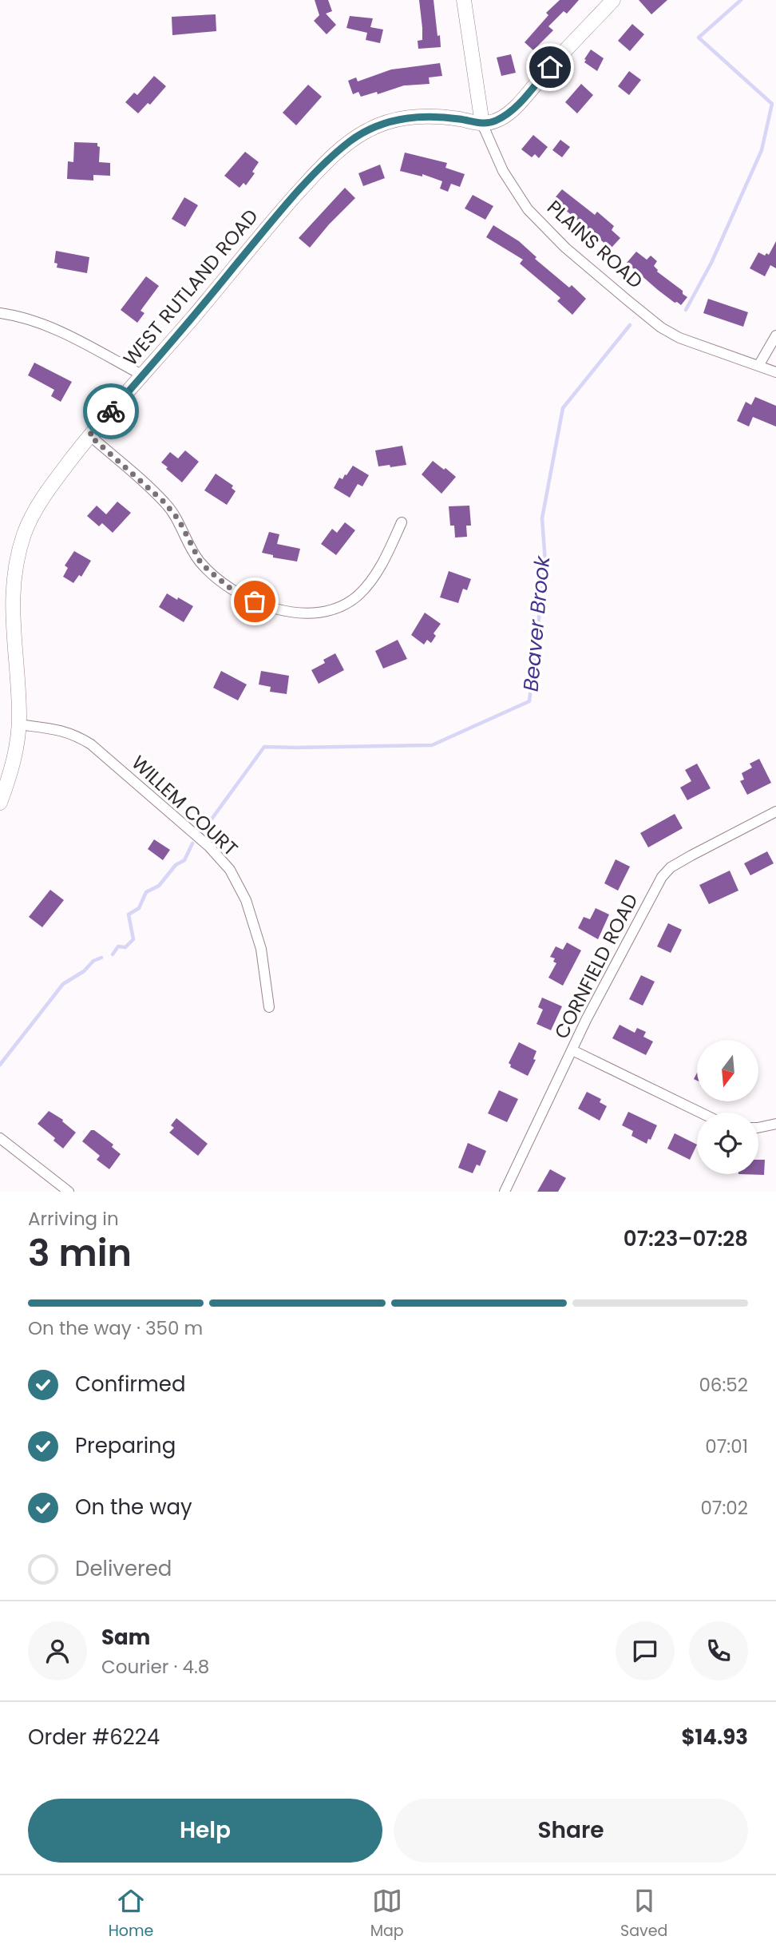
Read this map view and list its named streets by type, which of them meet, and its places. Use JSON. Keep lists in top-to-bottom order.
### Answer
{
  "streets": {
    "main road": ["PLAINS ROAD", "WEST RUTLAND ROAD"],
    "street": ["WILLEM COURT", "CORNFIELD ROAD"]
  },
  "crossings": [
    ["PLAINS ROAD", "WEST RUTLAND ROAD"],
    ["WEST RUTLAND ROAD", "WILLEM COURT"]
  ],
  "water": ["Beaver Brook"],
  "north": "bottom",
  "page": {
    "heading": ["3 min", "Arriving in", "07:23–07:28"],
    "panel": [
      "Sam",
      "Courier · 4.8",
      "Order #6224",
      "$14.93"
    ],
    "bar": "On the way · 350 m",
    "list": [
      ["Confirmed", "06:52"],
      ["Preparing", "07:01"],
      ["On the way", "07:02"],
      "Delivered"
    ],
    "buttons": ["Help", "Share"],
    "tabs": ["Home", "Map", "Saved"]
  }
}
